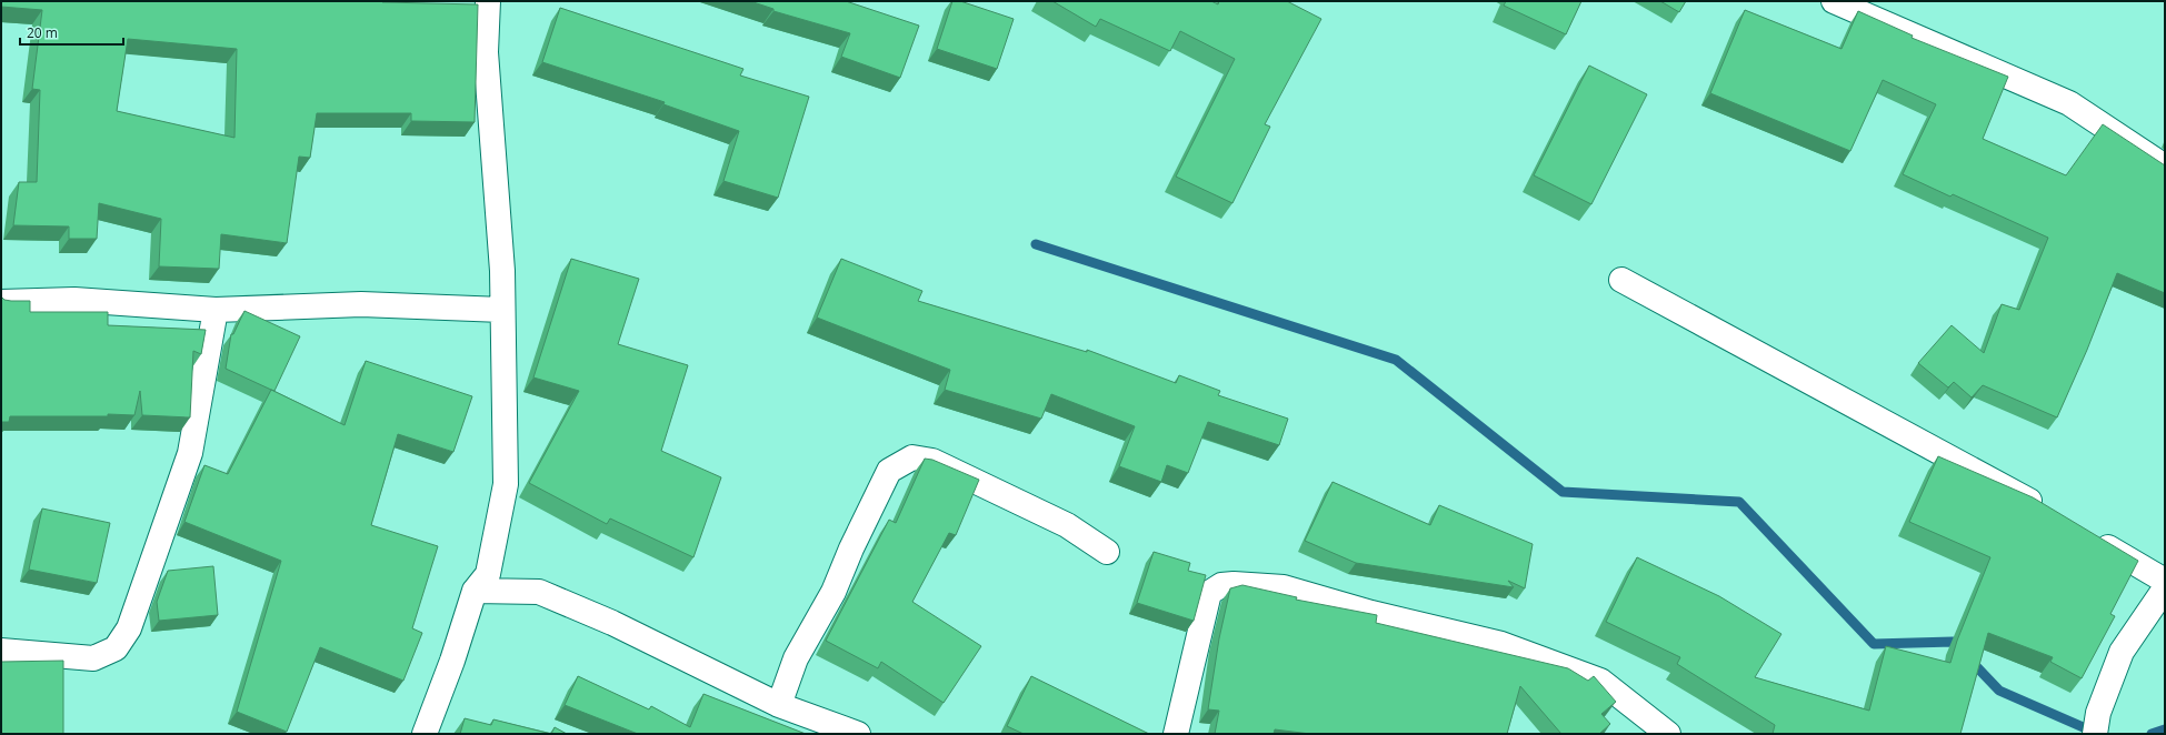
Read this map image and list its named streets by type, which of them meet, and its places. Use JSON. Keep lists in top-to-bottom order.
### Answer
{
  "scale_bar": "20 m"
}
